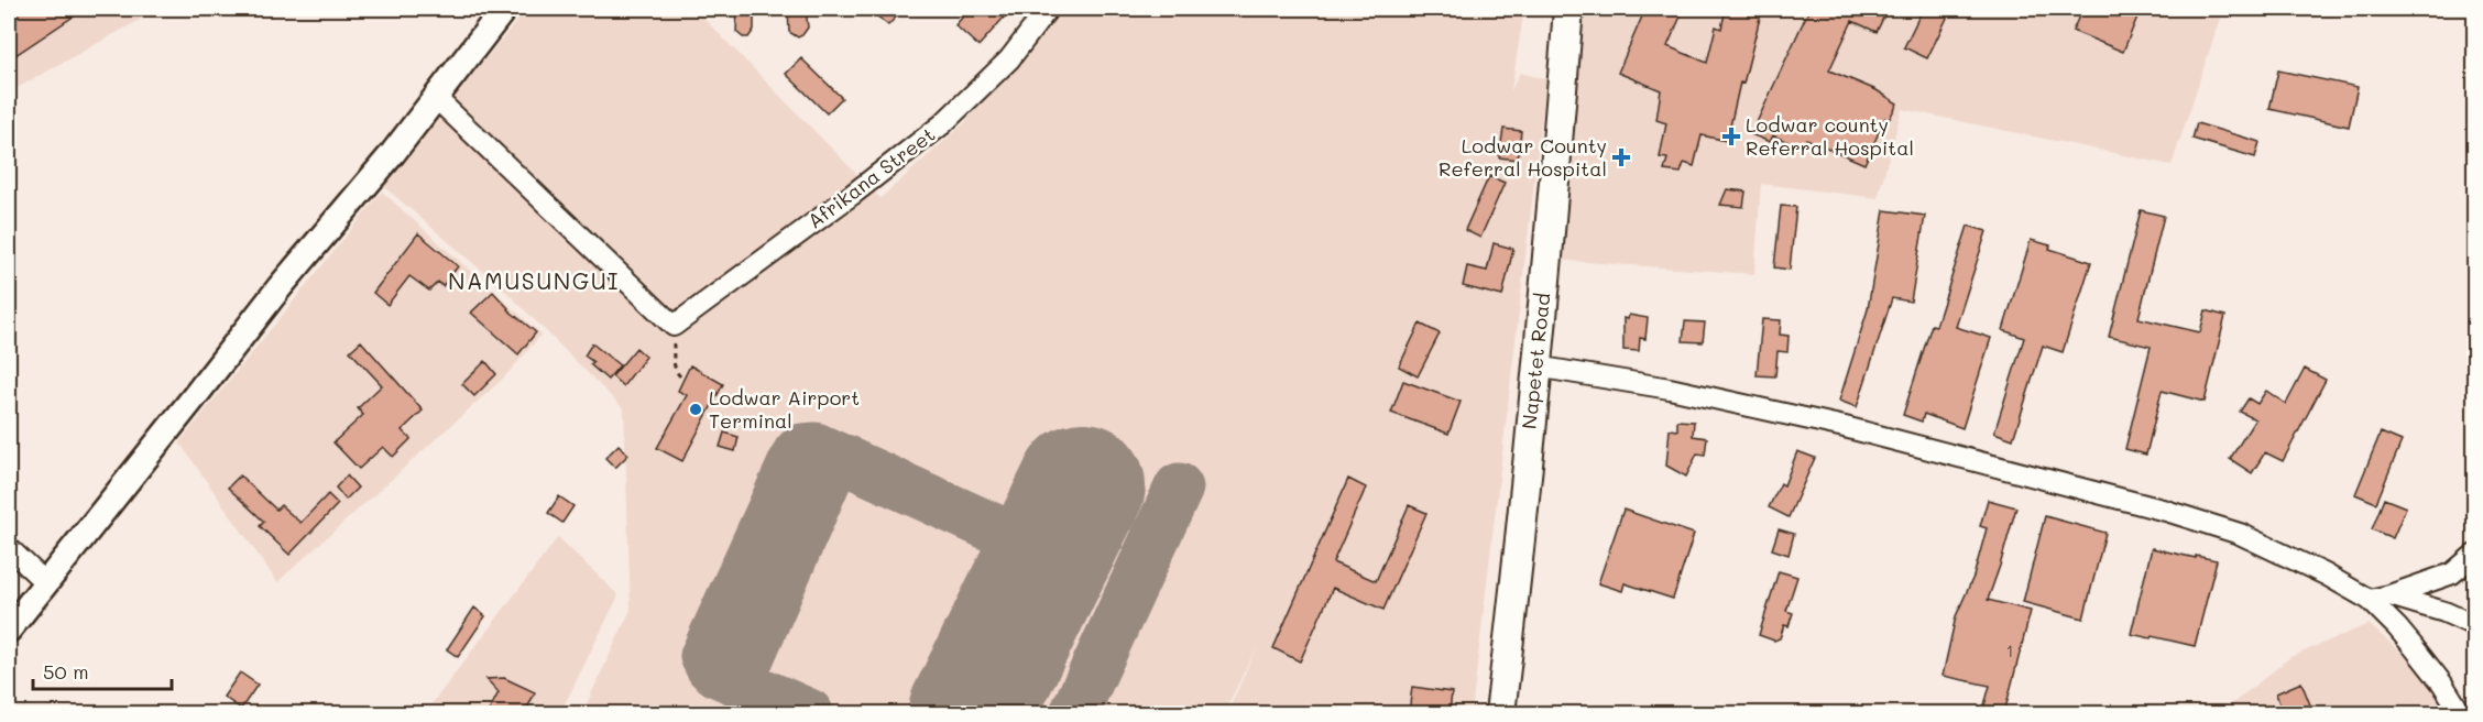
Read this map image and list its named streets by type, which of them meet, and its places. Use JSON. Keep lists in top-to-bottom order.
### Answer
{
  "streets": {
    "main road": ["Napetet Road"],
    "street": ["Afrikana Street"]
  },
  "districts": ["NAMUSUNGUI"],
  "places": {
    "health": ["Lodwar county Referral Hospital", "Lodwar County Referral Hospital"],
    "other": ["Lodwar Airport Terminal"]
  },
  "house_numbers": ["1"],
  "scale_bar": "50 m"
}
